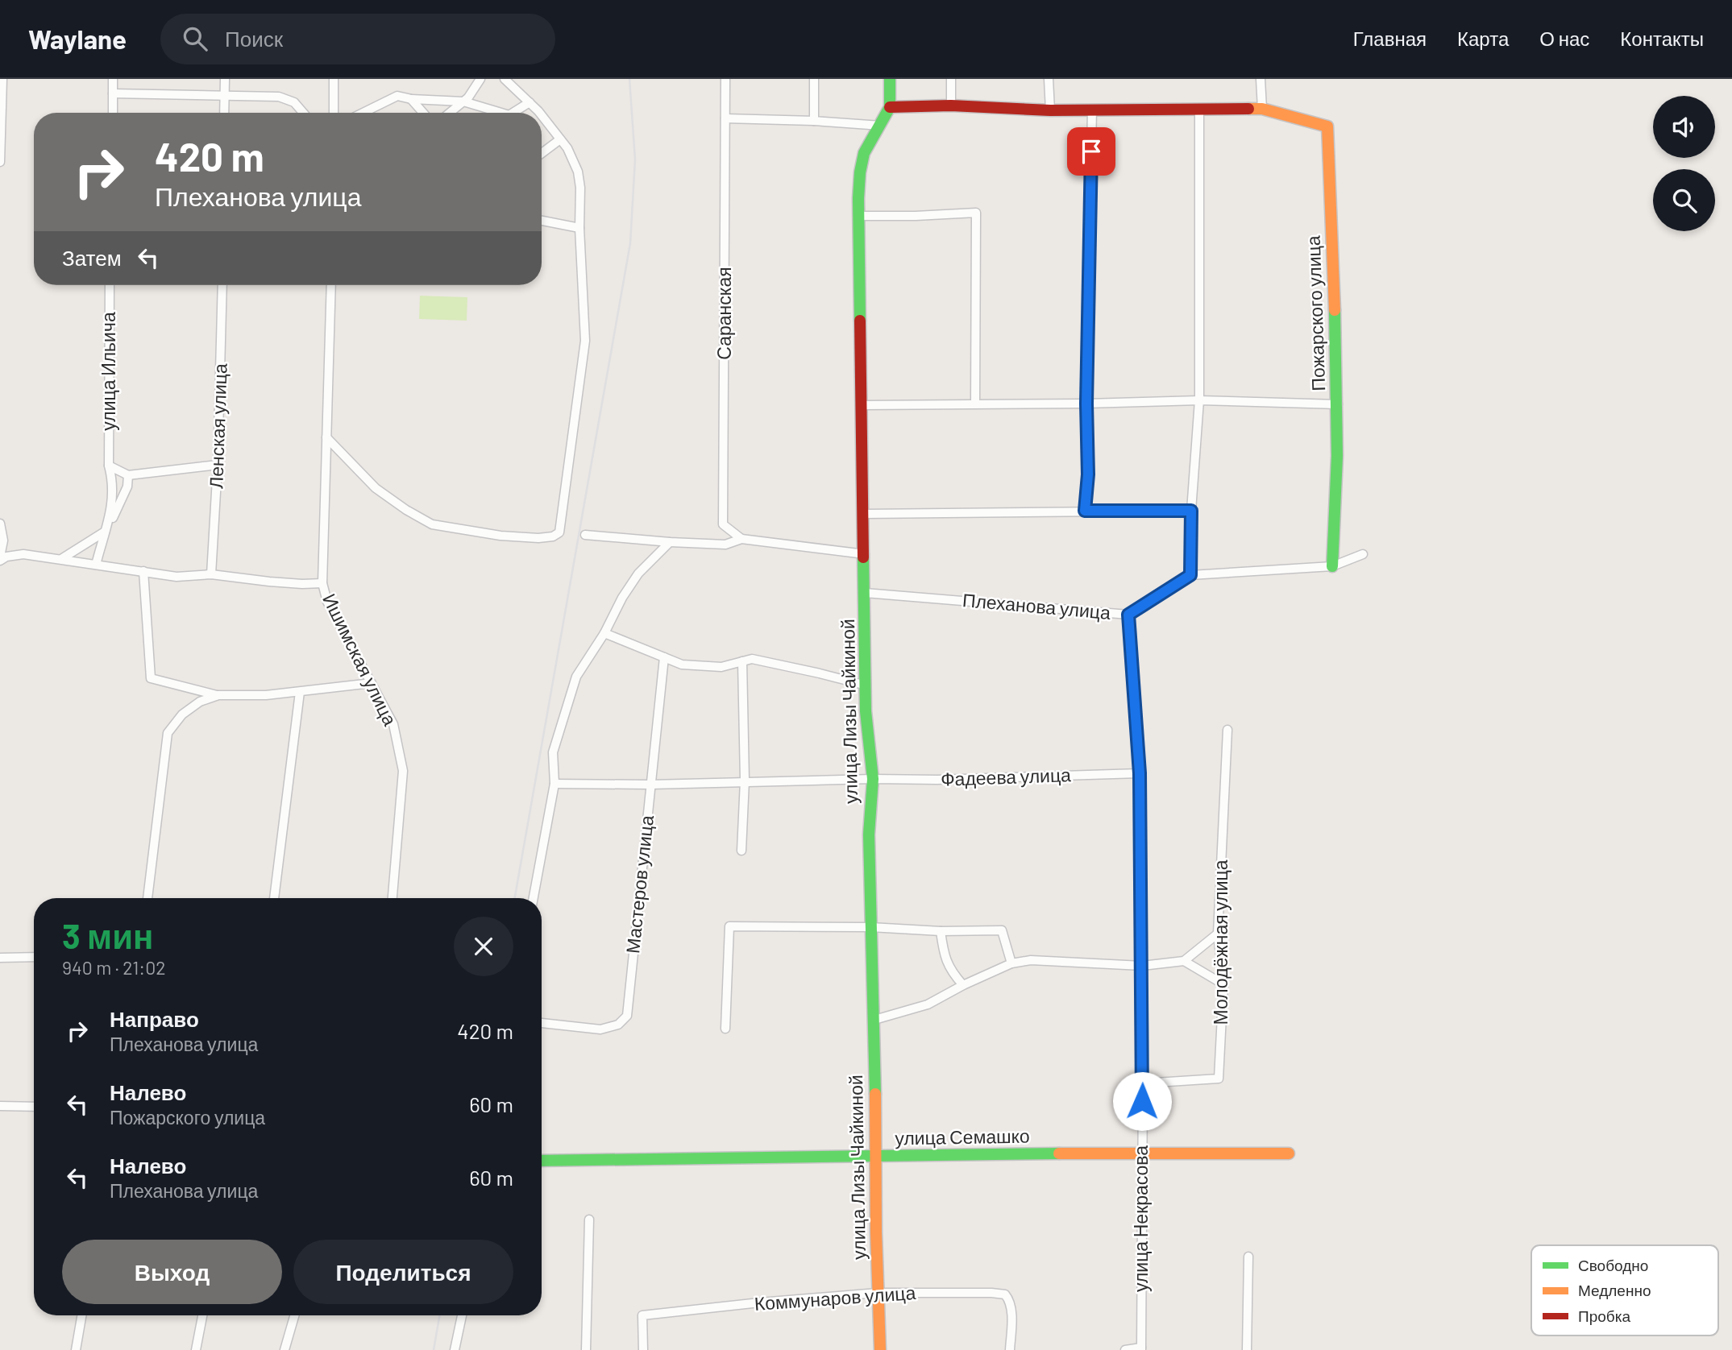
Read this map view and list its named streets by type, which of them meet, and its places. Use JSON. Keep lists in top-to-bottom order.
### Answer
{
  "streets": {
    "street": [
      "Саранская",
      "Пожарского улица",
      "улица Ильича",
      "Ленская улица",
      "Плеханова улица",
      "Ишимская улица",
      "улица Лизы Чайкиной",
      "Фадеева улица",
      "Мастеров улица",
      "Молодёжная улица",
      "улица Семашко",
      "улица Некрасова",
      "Коммунаров улица"
    ]
  },
  "crossings": [
    ["Пожарского улица", "Плеханова улица"],
    ["Плеханова улица", "улица Лизы Чайкиной"],
    ["Плеханова улица", "улица Некрасова"],
    ["улица Лизы Чайкиной", "Фадеева улица"],
    ["улица Лизы Чайкиной", "улица Семашко"],
    ["улица Лизы Чайкиной", "Коммунаров улица"],
    ["Фадеева улица", "Мастеров улица"],
    ["Фадеева улица", "улица Некрасова"],
    ["Молодёжная улица", "улица Некрасова"],
    ["улица Семашко", "улица Некрасова"]
  ],
  "legend": ["Свободно", "Медленно", "Пробка"],
  "page": {
    "header": "Waylane",
    "search": "Поиск",
    "nav": [
      "Главная",
      "Карта",
      "О нас",
      "Контакты"
    ],
    "turn": ["420 m", "Плеханова улица"],
    "then": "Затем",
    "heading": ["3 мин", "940 m · 21:02"],
    "list": [
      {
        "name": "Направо",
        "note": "Плеханова улица",
        "value": "420 m"
      },
      {
        "name": "Налево",
        "note": "Пожарского улица",
        "value": "60 m"
      },
      {
        "name": "Налево",
        "note": "Плеханова улица",
        "value": "60 m"
      }
    ],
    "buttons": ["Выход", "Поделиться"]
  }
}
